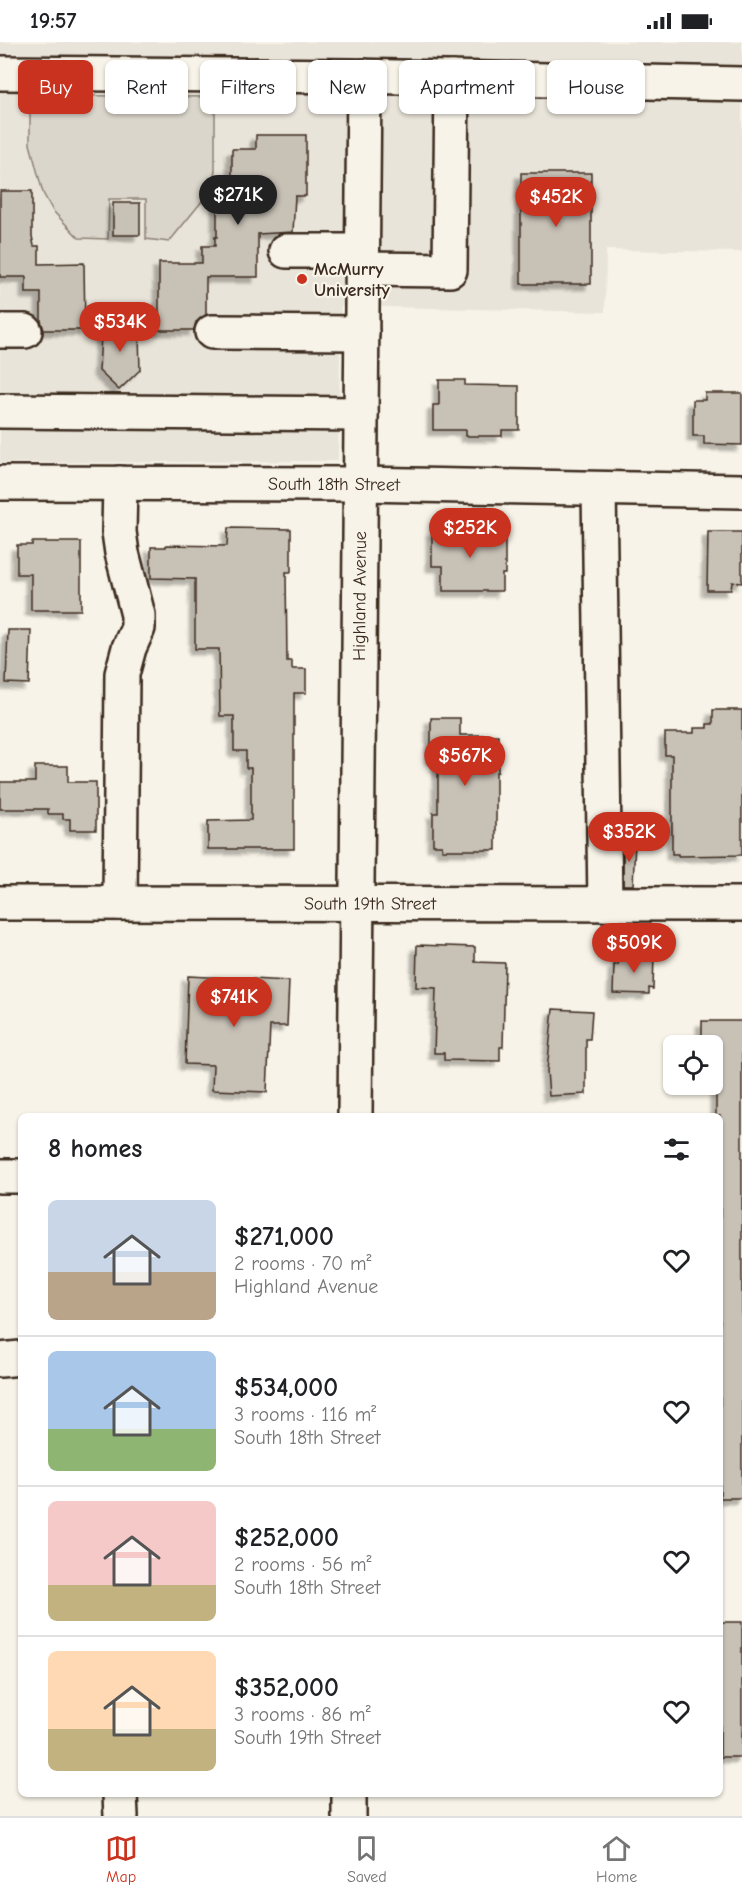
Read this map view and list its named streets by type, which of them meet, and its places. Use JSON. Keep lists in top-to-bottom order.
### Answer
{
  "streets": {
    "street": ["South 18th Street", "Highland Avenue", "South 19th Street"]
  },
  "crossings": [
    ["South 18th Street", "Highland Avenue"],
    ["Highland Avenue", "South 19th Street"]
  ],
  "places": ["McMurry University"],
  "page": {
    "status": "19:57",
    "chip": [
      "Buy",
      "Rent",
      "Filters",
      "New",
      "Apartment",
      "House"
    ],
    "price": [
      "$271K",
      "$452K",
      "$534K",
      "$252K",
      "$567K",
      "$352K",
      "$509K",
      "$741K"
    ],
    "heading": "8 homes",
    "list": [
      {
        "name": "$271,000",
        "note": "2 rooms · 70 m² · Highland Avenue"
      },
      {
        "name": "$534,000",
        "note": "3 rooms · 116 m² · South 18th Street"
      },
      {
        "name": "$252,000",
        "note": "2 rooms · 56 m² · South 18th Street"
      },
      {
        "name": "$352,000",
        "note": "3 rooms · 86 m² · South 19th Street"
      }
    ],
    "tabs": ["Map", "Saved", "Home"]
  }
}
